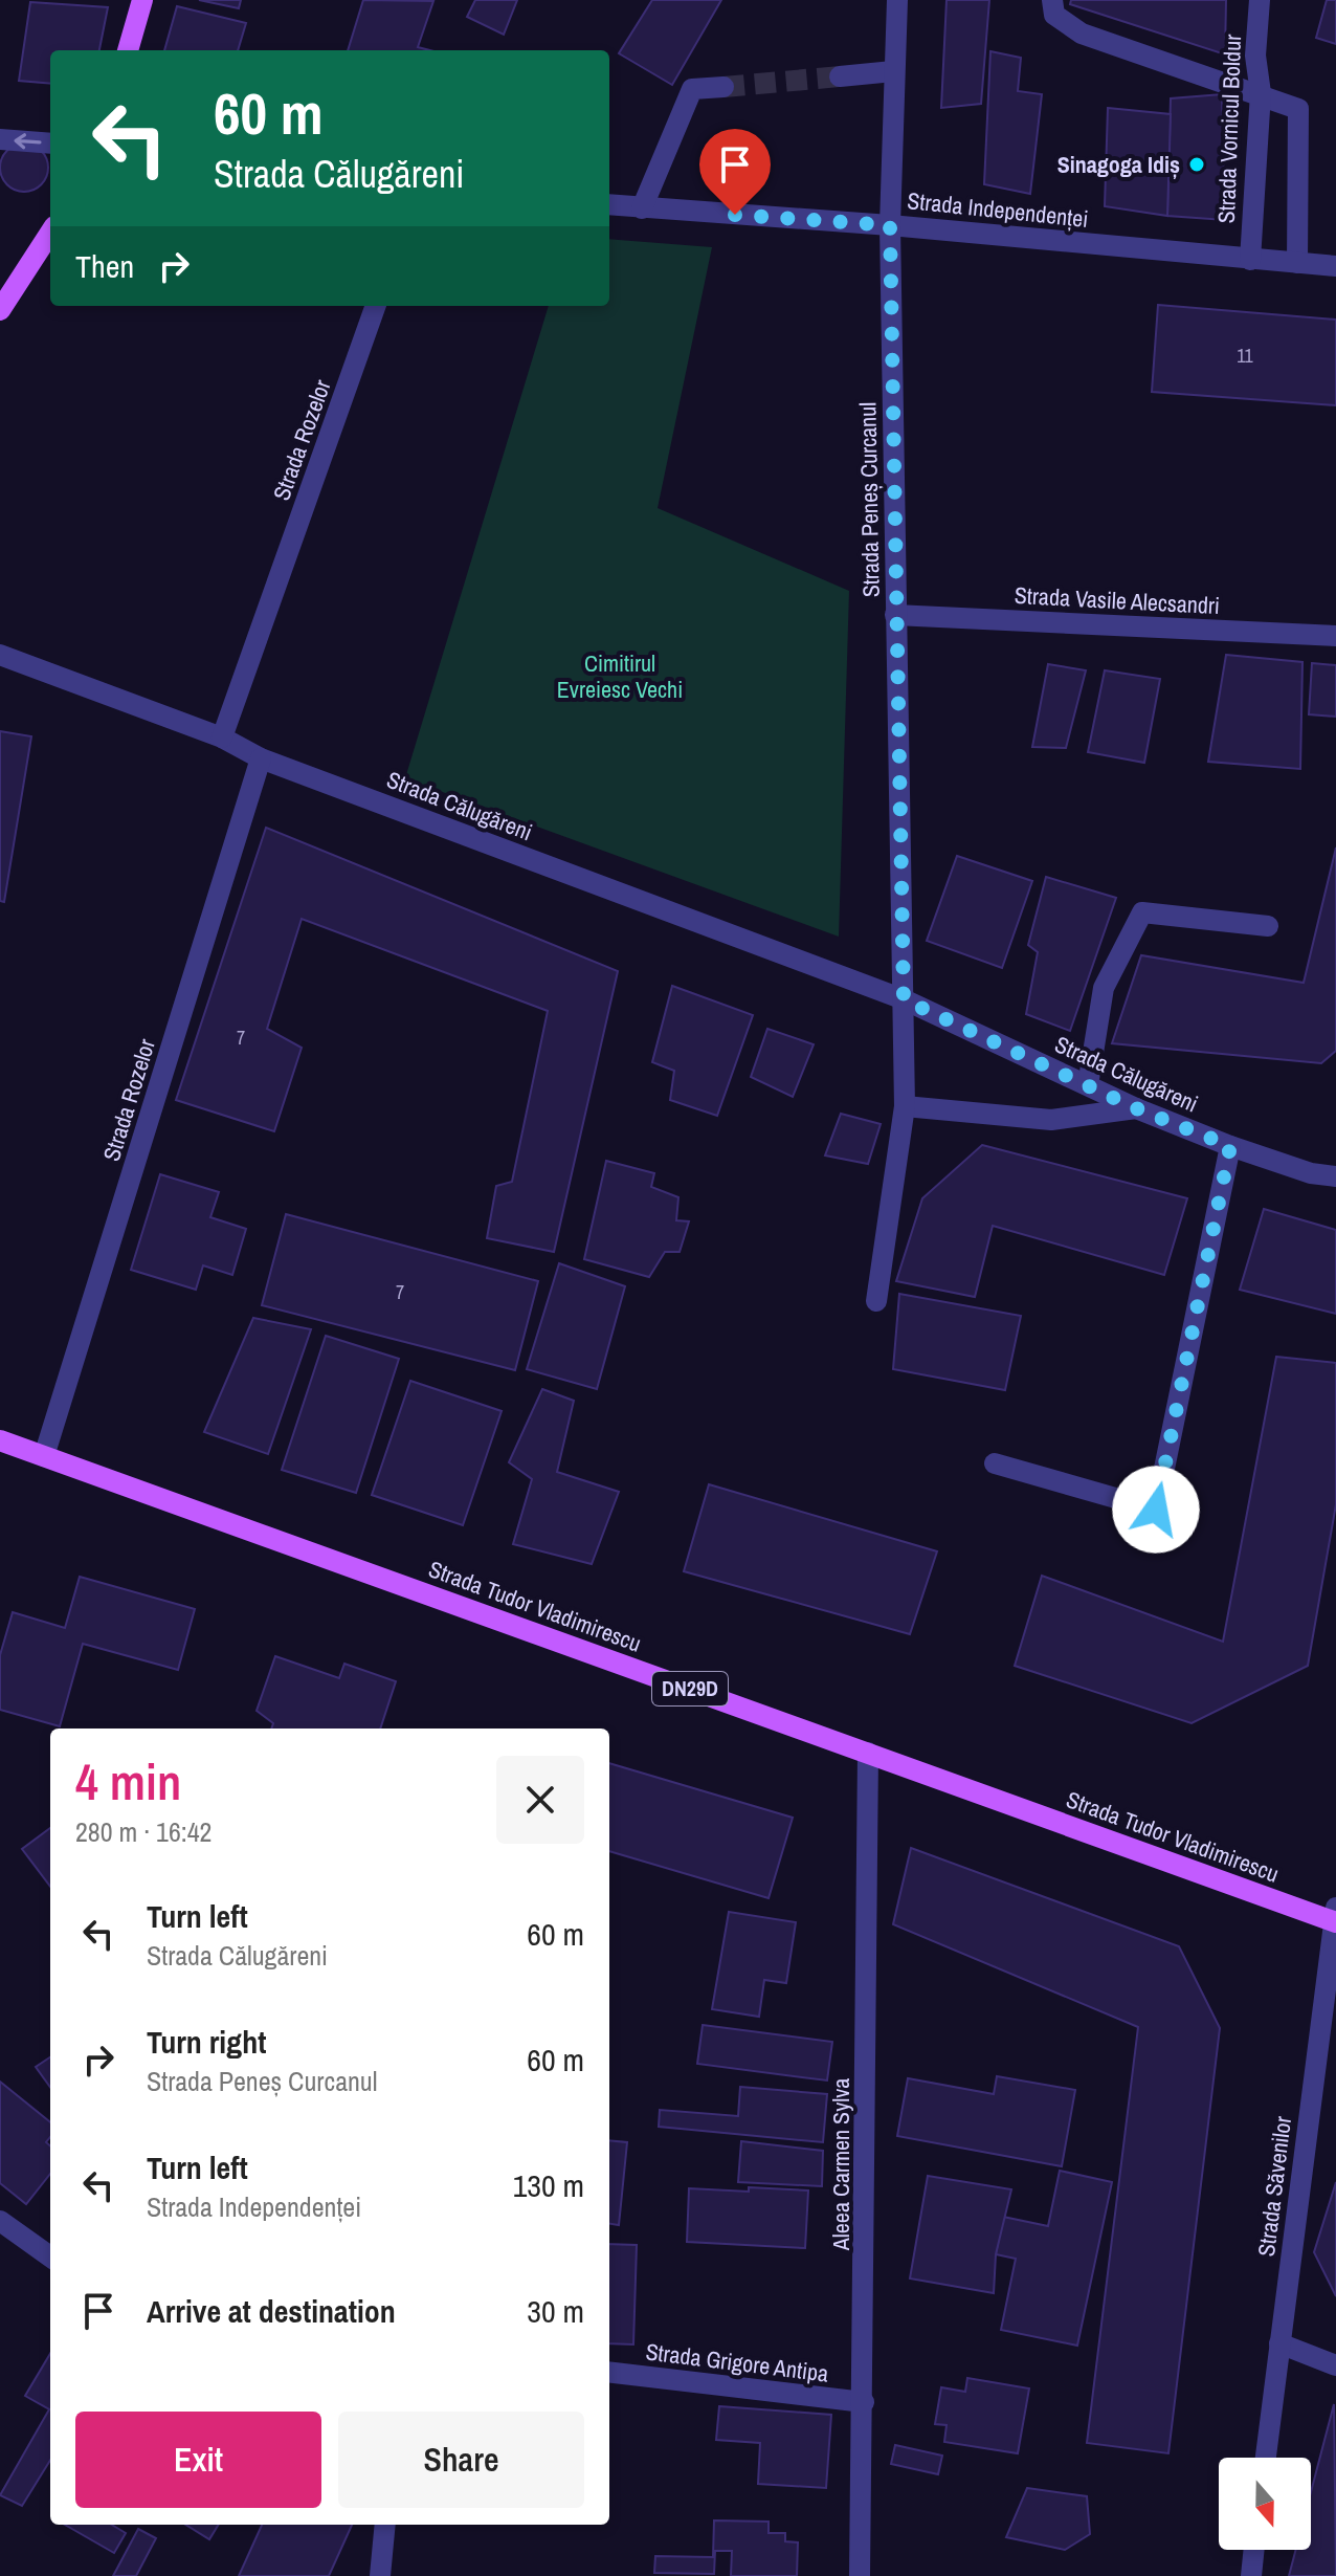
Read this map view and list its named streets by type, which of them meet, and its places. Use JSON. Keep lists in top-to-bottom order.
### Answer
{
  "streets": {
    "main road": ["Strada Tudor Vladimirescu", "DN29D"],
    "street": [
      "Strada Vornicul Boldur",
      "Strada Independenței",
      "Strada Rozelor",
      "Strada Peneș Curcanul",
      "Strada Vasile Alecsandri",
      "Strada Călugăreni",
      "Aleea Carmen Sylva",
      "Strada Săvenilor",
      "Strada Grigore Antipa"
    ]
  },
  "crossings": [
    ["Strada Vornicul Boldur", "Strada Independenței"],
    ["Strada Independenței", "Strada Peneș Curcanul"],
    ["Strada Rozelor", "Strada Călugăreni"],
    ["Strada Rozelor", "Strada Tudor Vladimirescu"],
    ["Strada Peneș Curcanul", "Strada Vasile Alecsandri"],
    ["Strada Peneș Curcanul", "Strada Călugăreni"],
    ["Strada Tudor Vladimirescu", "Aleea Carmen Sylva"],
    ["Strada Tudor Vladimirescu", "Strada Săvenilor"],
    ["Aleea Carmen Sylva", "Strada Grigore Antipa"]
  ],
  "parks": ["Cimitirul Evreiesc Vechi"],
  "places": ["Sinagoga Idiș"],
  "house_numbers": ["11", "7", "7"],
  "north": "bottom",
  "page": {
    "turn": ["60 m", "Strada Călugăreni"],
    "then": "Then",
    "heading": ["4 min", "280 m · 16:42"],
    "list": [
      {
        "name": "Turn left",
        "note": "Strada Călugăreni",
        "value": "60 m"
      },
      {
        "name": "Turn right",
        "note": "Strada Peneș Curcanul",
        "value": "60 m"
      },
      {
        "name": "Turn left",
        "note": "Strada Independenței",
        "value": "130 m"
      },
      {
        "name": "Arrive at destination",
        "value": "30 m"
      }
    ],
    "buttons": ["Exit", "Share"]
  }
}
